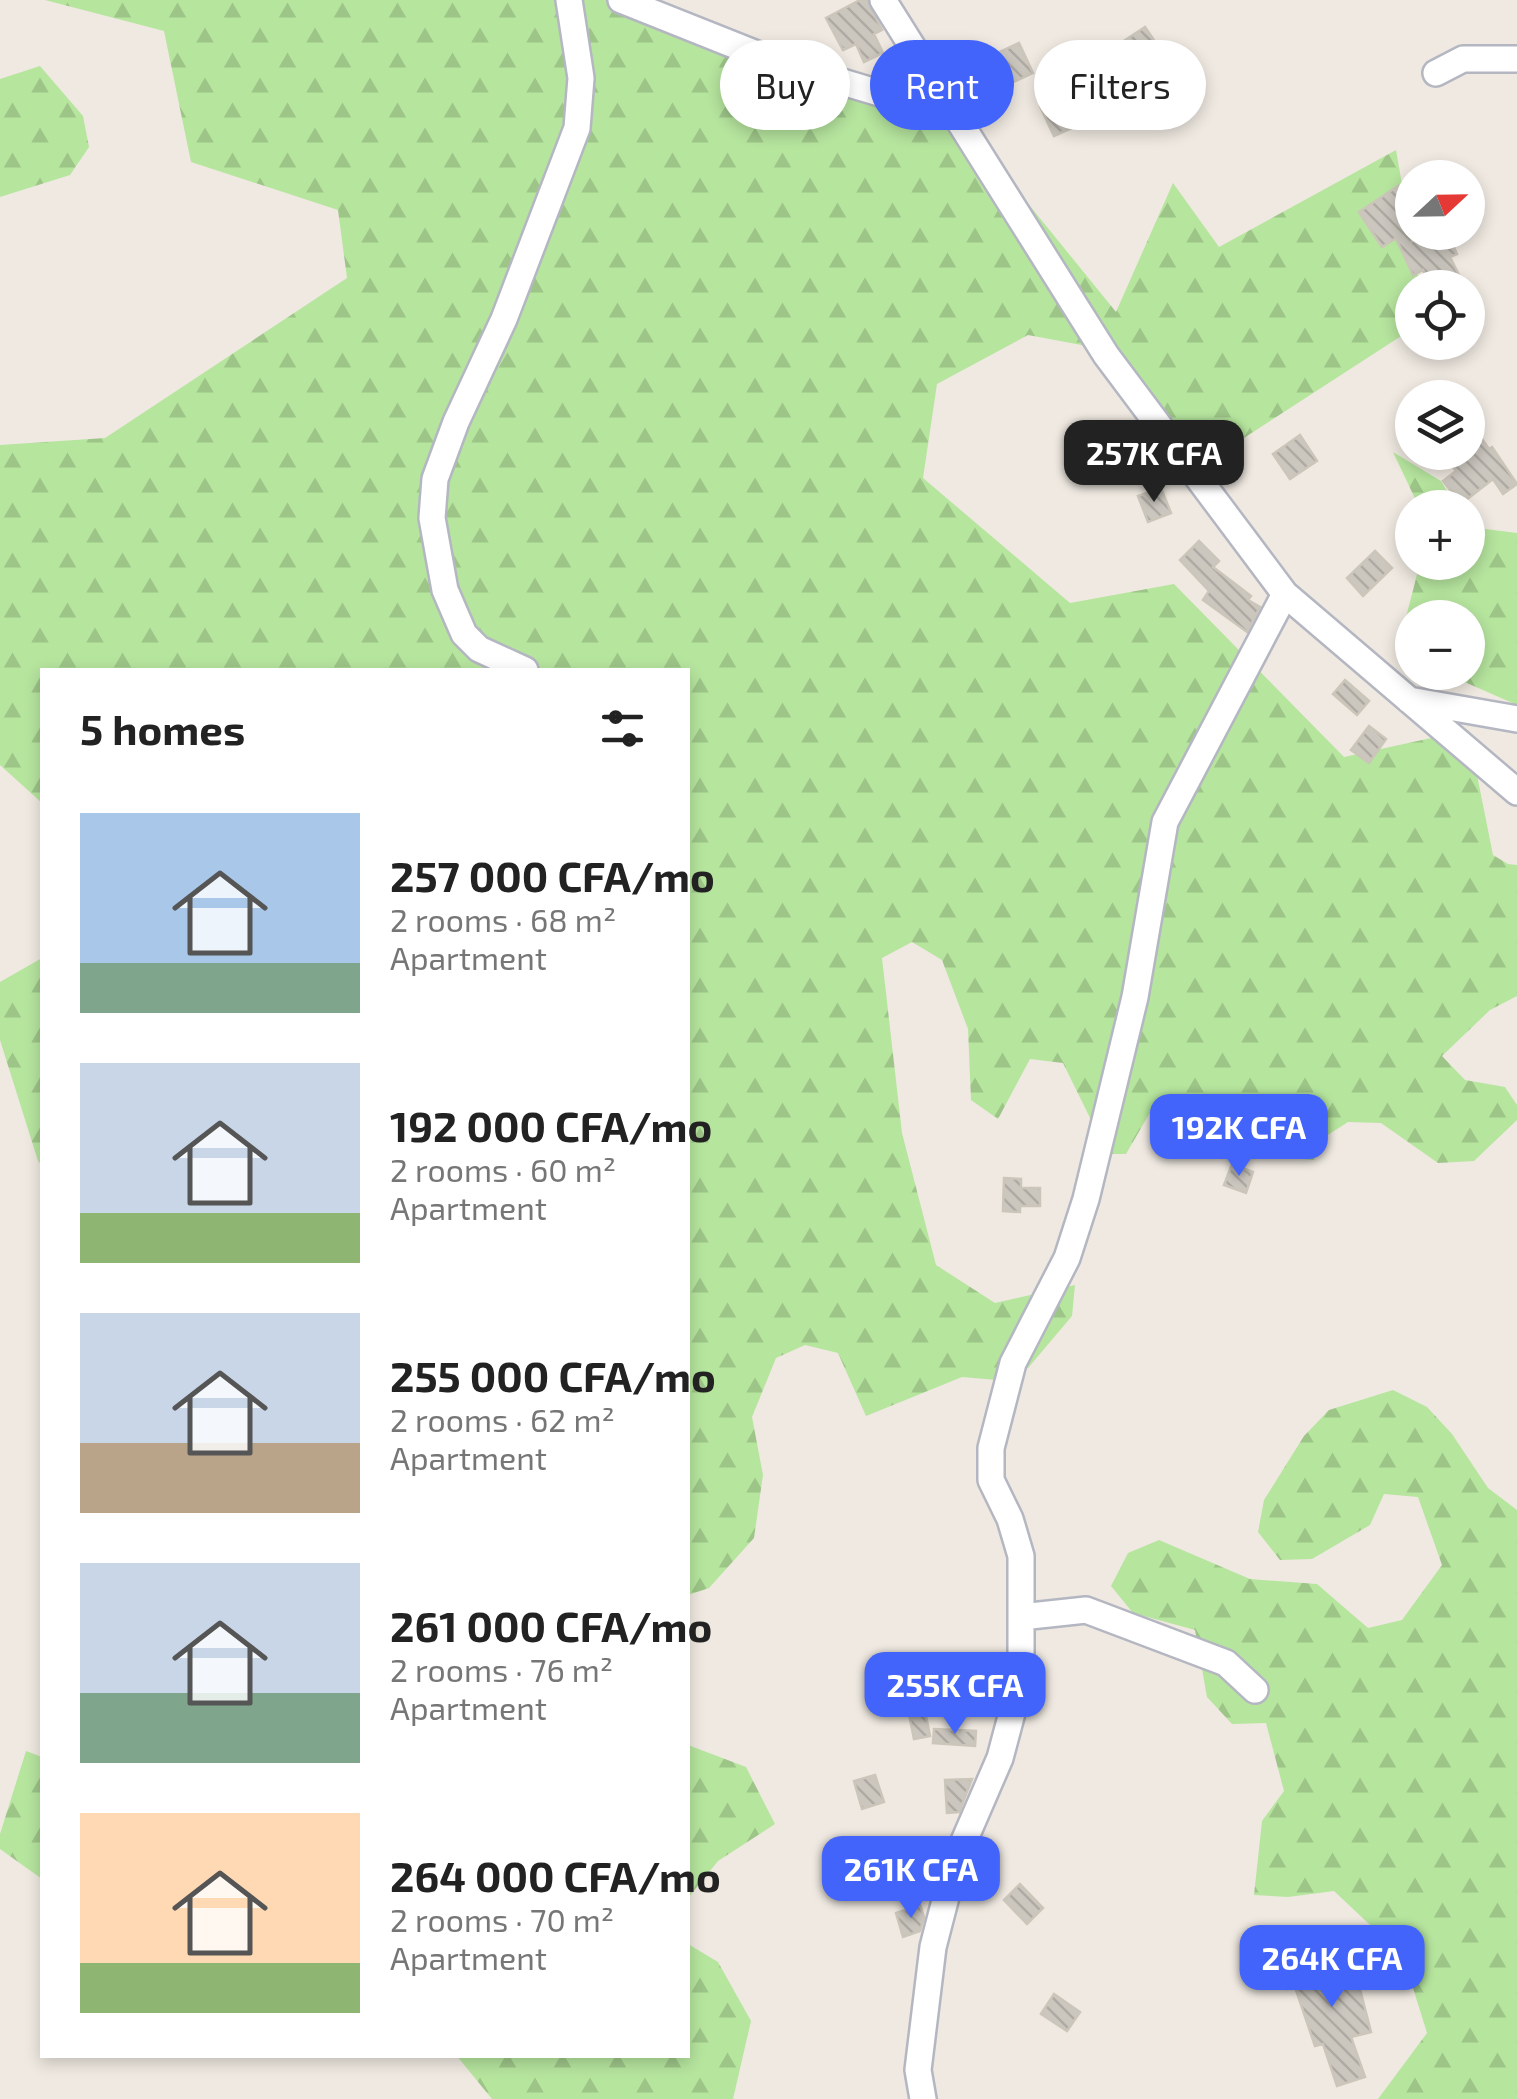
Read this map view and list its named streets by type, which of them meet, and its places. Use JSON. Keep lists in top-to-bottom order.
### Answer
{
  "north": "right",
  "page": {
    "chip": ["Buy", "Rent", "Filters"],
    "map_buttons": ["+", "−"],
    "price": [
      "257K CFA",
      "192K CFA",
      "255K CFA",
      "261K CFA",
      "264K CFA"
    ],
    "heading": "5 homes",
    "list": [
      {
        "name": "257 000 CFA/mo",
        "note": "2 rooms · 68 m² · Apartment"
      },
      {
        "name": "192 000 CFA/mo",
        "note": "2 rooms · 60 m² · Apartment"
      },
      {
        "name": "255 000 CFA/mo",
        "note": "2 rooms · 62 m² · Apartment"
      },
      {
        "name": "261 000 CFA/mo",
        "note": "2 rooms · 76 m² · Apartment"
      },
      {
        "name": "264 000 CFA/mo",
        "note": "2 rooms · 70 m² · Apartment"
      }
    ]
  }
}
